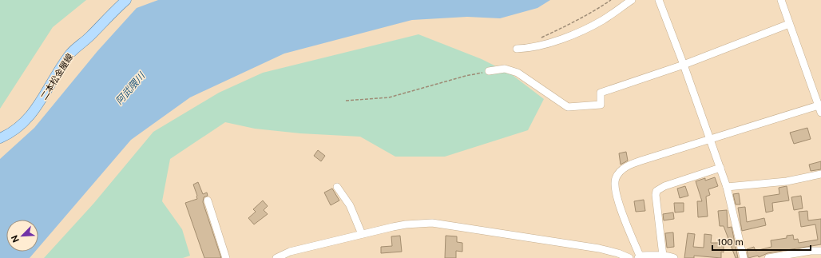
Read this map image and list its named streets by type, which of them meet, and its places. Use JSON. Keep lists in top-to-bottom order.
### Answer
{
  "streets": {
    "main road": ["二本松金屋線"]
  },
  "water": ["阿武隈川"],
  "scale_bar": "100 m",
  "north": "bottom left"
}
